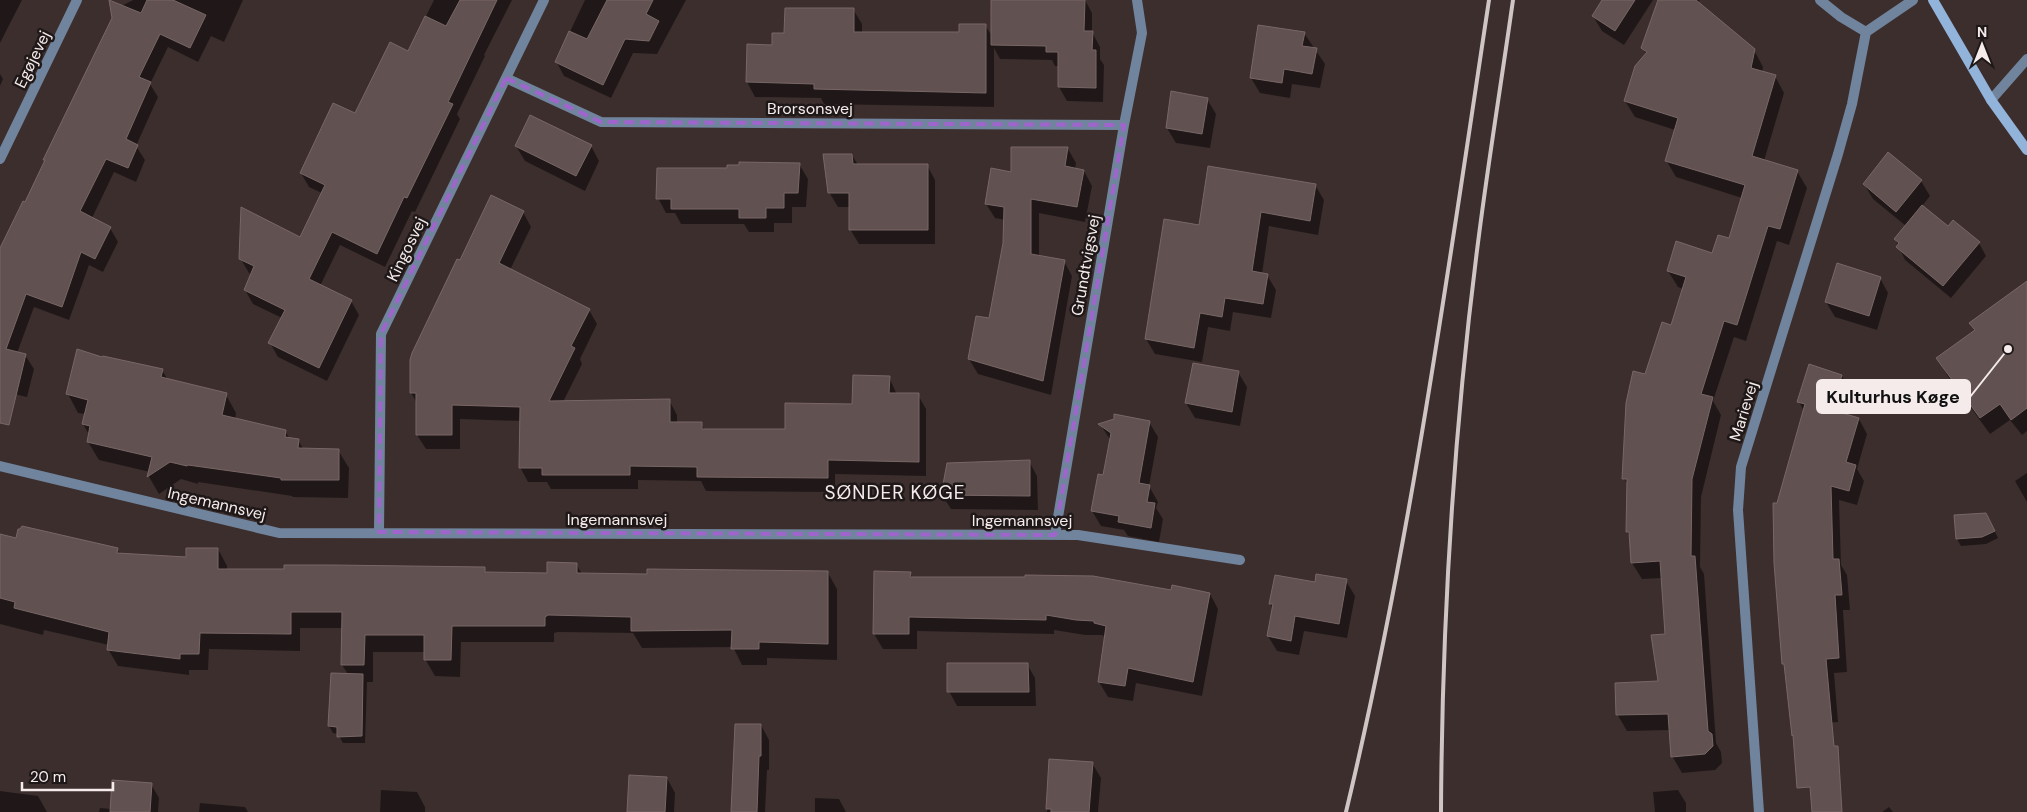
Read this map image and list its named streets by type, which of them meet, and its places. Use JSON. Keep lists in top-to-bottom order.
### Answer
{
  "streets": {
    "street": [
      "Egøjevej",
      "Brorsonsvej",
      "Kingosvej",
      "Grundtvigsvej",
      "Marievej",
      "Ingemannsvej"
    ]
  },
  "crossings": [
    ["Brorsonsvej", "Kingosvej"],
    ["Brorsonsvej", "Grundtvigsvej"],
    ["Kingosvej", "Ingemannsvej"],
    ["Grundtvigsvej", "Ingemannsvej"]
  ],
  "districts": ["SØNDER KØGE"],
  "places": ["Kulturhus Køge"],
  "scale_bar": "20 m",
  "north": "top"
}
